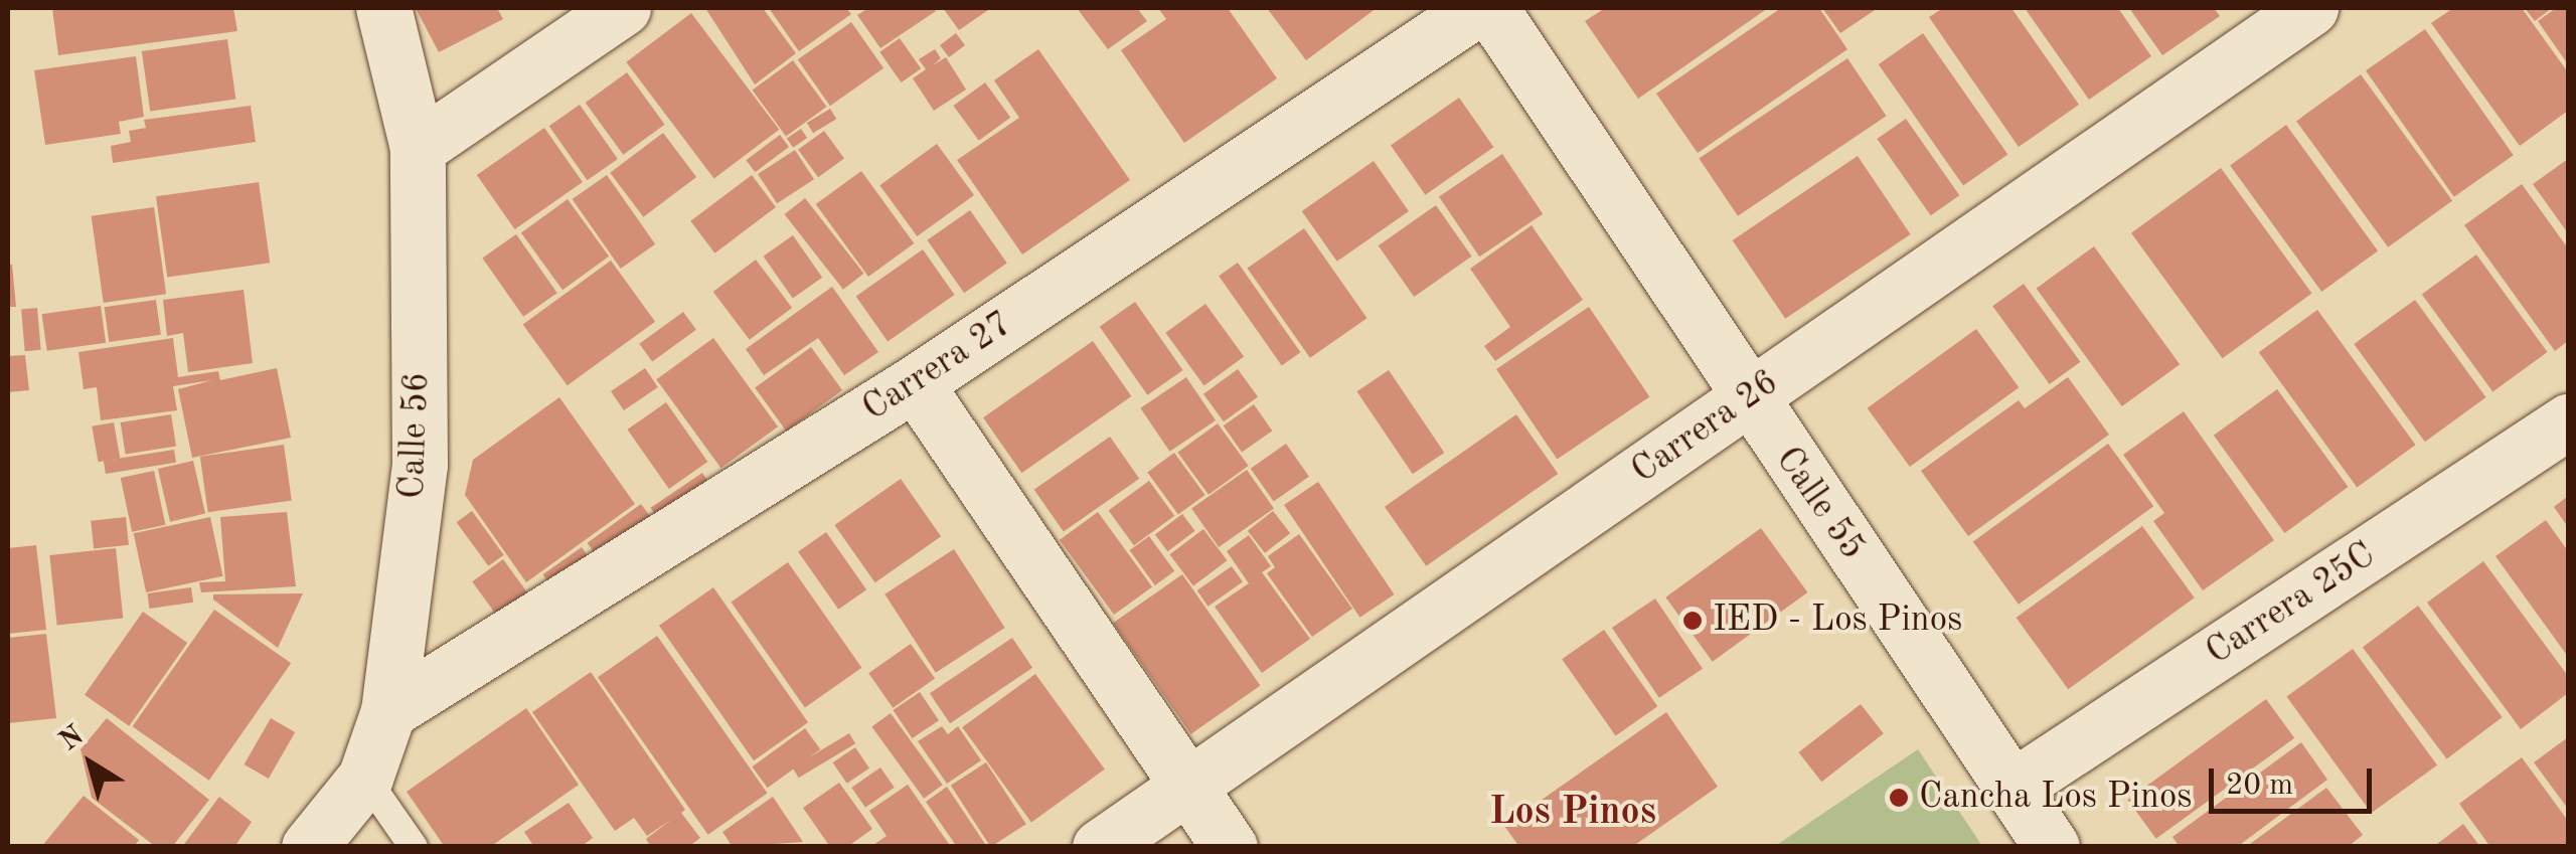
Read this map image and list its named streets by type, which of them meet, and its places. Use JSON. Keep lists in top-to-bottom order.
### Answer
{
  "streets": {
    "street": [
      "Carrera 27",
      "Carrera 26",
      "Calle 56",
      "Calle 55",
      "Carrera 25C"
    ]
  },
  "crossings": [
    ["Carrera 27", "Calle 56"],
    ["Carrera 26", "Calle 55"],
    ["Calle 55", "Carrera 25C"]
  ],
  "districts": ["Los Pinos"],
  "places": ["IED - Los Pinos", "Cancha Los Pinos"],
  "scale_bar": "20 m",
  "north": "top left"
}
